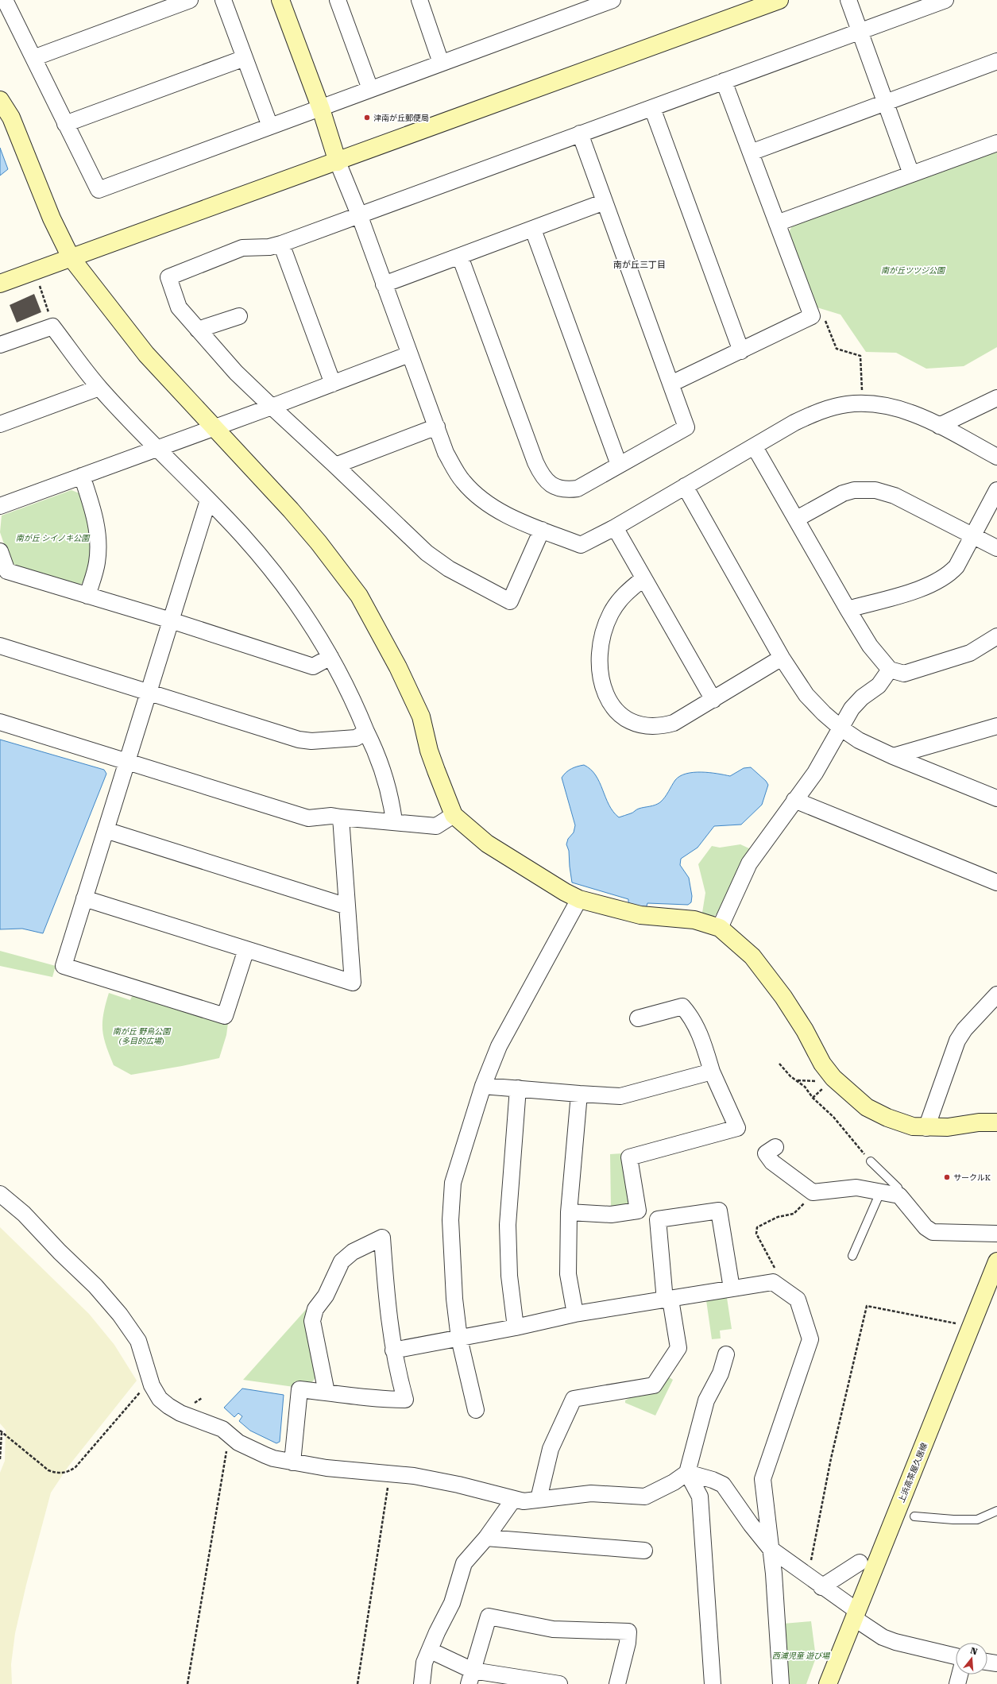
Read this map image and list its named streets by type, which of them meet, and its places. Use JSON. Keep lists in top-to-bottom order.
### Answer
{
  "streets": {
    "street": ["上浜高茶屋久居線"]
  },
  "districts": ["南が丘三丁目"],
  "parks": [
    "南が丘ツツジ公園",
    "南が丘 シイノキ公園",
    "南が丘 野鳥公園 (多目的広場)",
    "西浦児童 遊び場"
  ],
  "places": ["津南が丘郵便局", "サークルK"],
  "north": "top"
}
